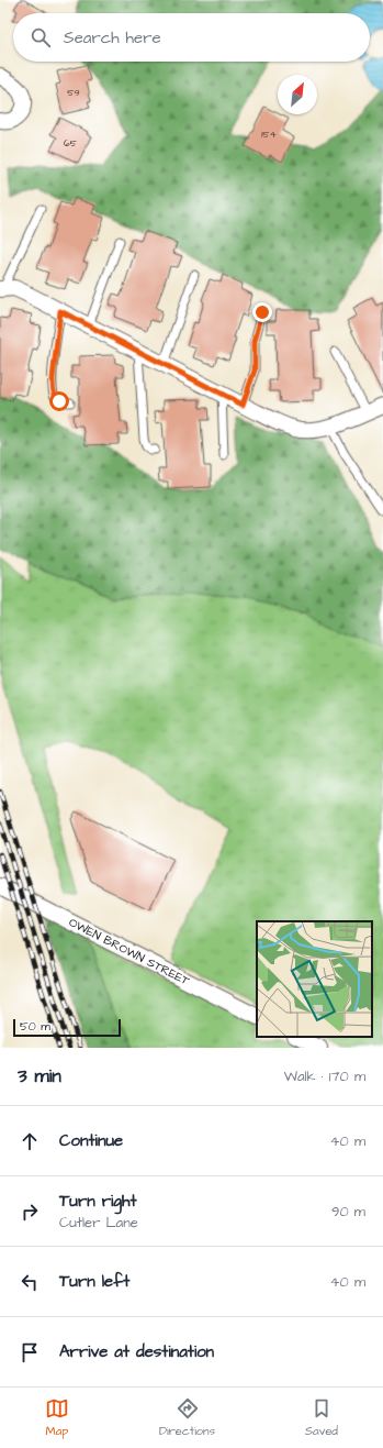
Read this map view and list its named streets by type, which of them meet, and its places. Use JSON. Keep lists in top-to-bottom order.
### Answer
{
  "streets": {
    "street": ["OWEN BROWN STREET"]
  },
  "house_numbers": ["59", "154", "65"],
  "scale_bar": "50 m",
  "north": "top right",
  "page": {
    "search": "Search here",
    "scale": "50 m",
    "heading": ["3 min", "Walk · 170 m"],
    "list": [
      ["Continue", "40 m"],
      ["Turn right", "Cutler Lane", "90 m"],
      ["Turn left", "40 m"],
      "Arrive at destination"
    ],
    "nav": ["Map", "Directions", "Saved"]
  }
}
